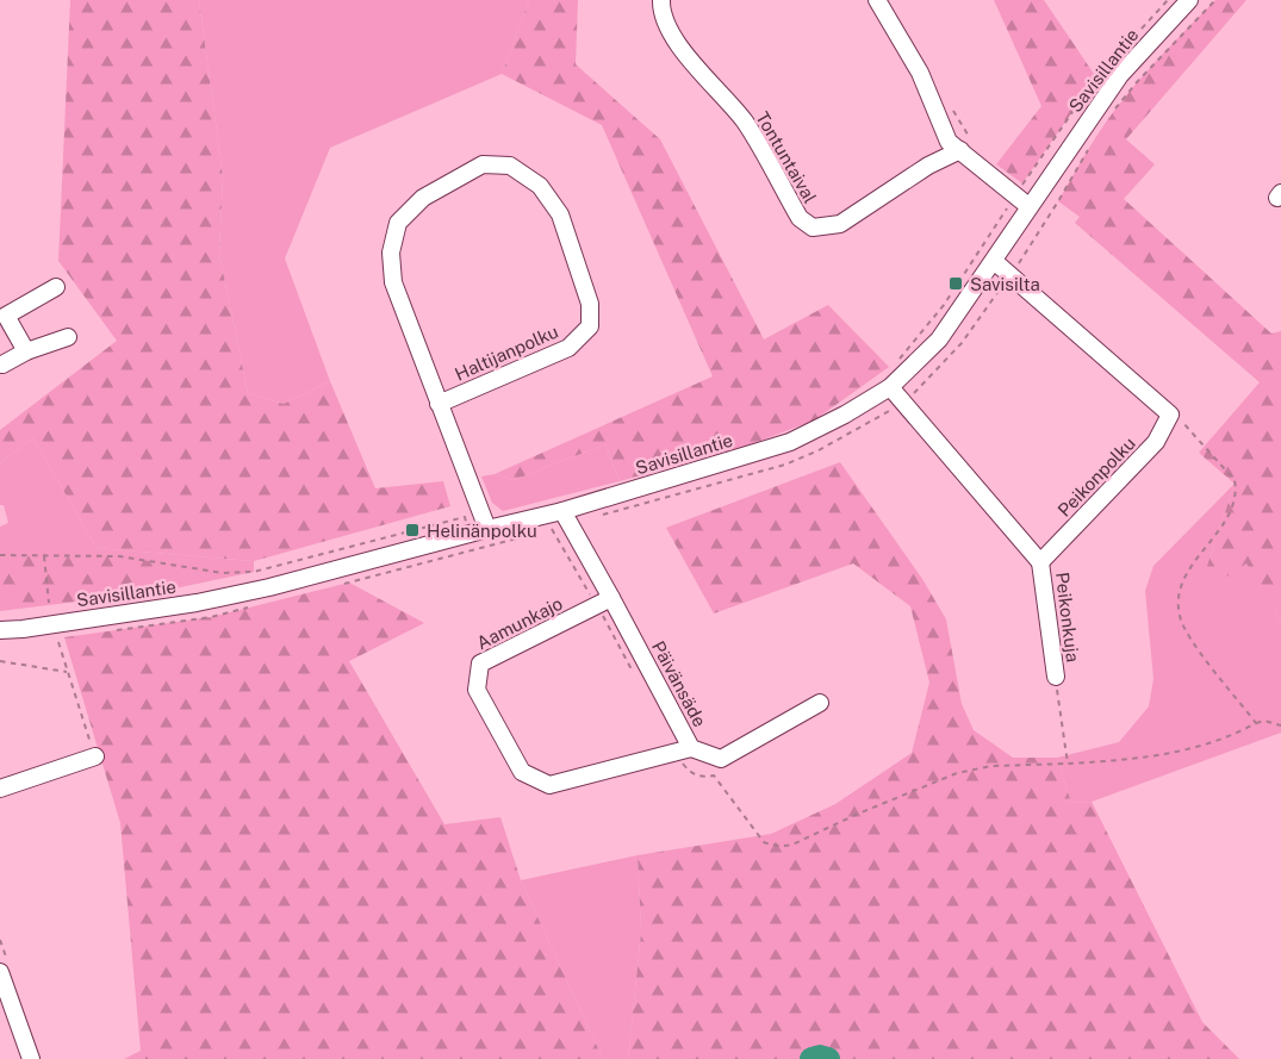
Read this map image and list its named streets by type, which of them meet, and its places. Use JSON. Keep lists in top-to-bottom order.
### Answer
{
  "streets": {
    "street": [
      "Savisillantie",
      "Tontuntaival",
      "Haltijanpolku",
      "Peikonpolku",
      "Peikonkuja",
      "Aamunkajo",
      "Päivänsäde"
    ]
  },
  "crossings": [
    ["Savisillantie", "Haltijanpolku"],
    ["Savisillantie", "Päivänsäde"],
    ["Peikonpolku", "Peikonkuja"],
    ["Aamunkajo", "Päivänsäde"]
  ],
  "places": {
    "transit": ["Savisilta", "Helinänpolku"]
  }
}
